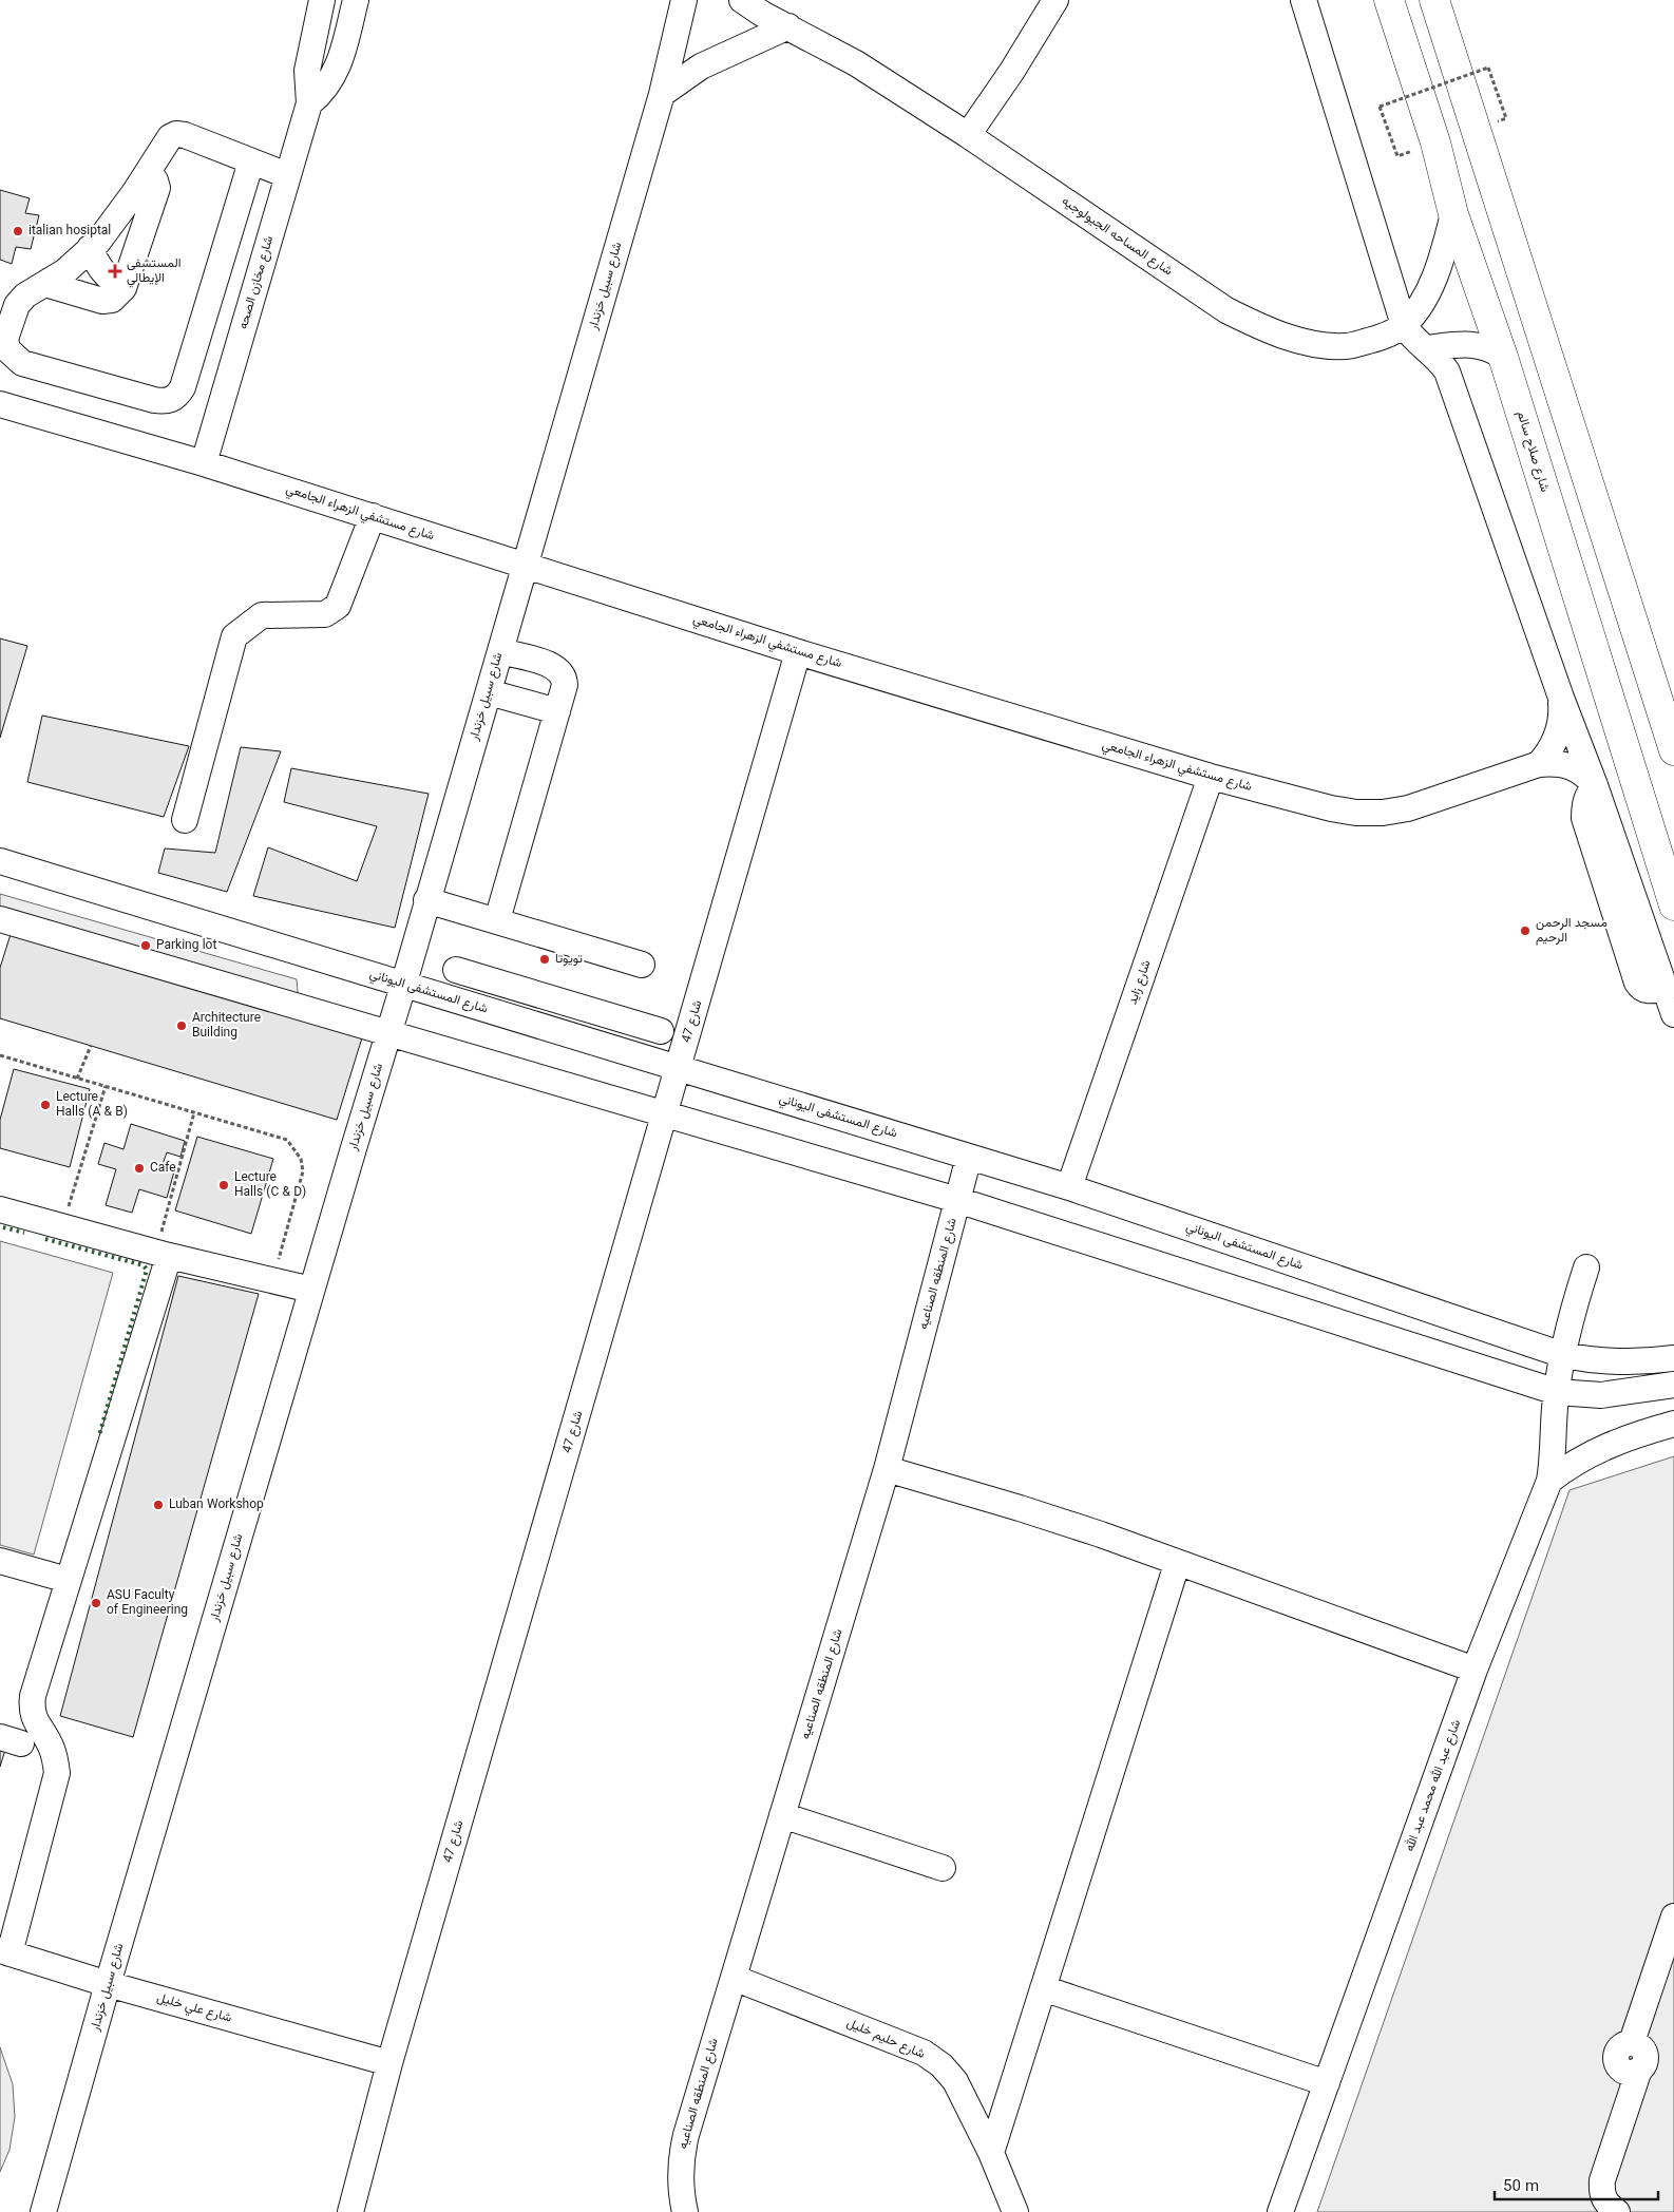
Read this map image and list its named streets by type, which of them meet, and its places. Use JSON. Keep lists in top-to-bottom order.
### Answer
{
  "streets": {
    "highway": ["شارع صلاح سالم"],
    "street": [
      "شارع المساحه الجيولوجيه",
      "شارع مخازن الصحه",
      "شارع سبيل خزندار",
      "شارع مستشفي الزهراء الجامعي",
      "شارع زايد",
      "شارع المستشفى اليوناني",
      "شارع 47",
      "شارع المنطقه الصناعيه",
      "شارع عبد الله محمد عبد الله",
      "شارع علي خليل",
      "شارع حليم خليل"
    ]
  },
  "crossings": [
    ["شارع المساحه الجيولوجيه", "شارع صلاح سالم"],
    ["شارع مخازن الصحه", "شارع مستشفي الزهراء الجامعي"],
    ["شارع سبيل خزندار", "شارع مستشفي الزهراء الجامعي"],
    ["شارع سبيل خزندار", "شارع المستشفى اليوناني"],
    ["شارع سبيل خزندار", "شارع علي خليل"],
    ["شارع مستشفي الزهراء الجامعي", "شارع زايد"],
    ["شارع مستشفي الزهراء الجامعي", "شارع 47"],
    ["شارع زايد", "شارع المستشفى اليوناني"],
    ["شارع المستشفى اليوناني", "شارع 47"],
    ["شارع المستشفى اليوناني", "شارع المنطقه الصناعيه"],
    ["شارع المستشفى اليوناني", "شارع عبد الله محمد عبد الله"],
    ["شارع 47", "شارع علي خليل"],
    ["شارع المنطقه الصناعيه", "شارع حليم خليل"]
  ],
  "places": {
    "other": [
      "italian hosiptal",
      "مسجد الرحمن الرحيم",
      "Parking lot",
      "تويوتا",
      "Architecture Building",
      "Lecture Halls (A & B)",
      "Cafe",
      "Lecture Halls (C & D)",
      "Luban Workshop",
      "ASU Faculty of Engineering"
    ],
    "health": ["المستشفى الإيطالي"]
  },
  "scale_bar": "50 m"
}
